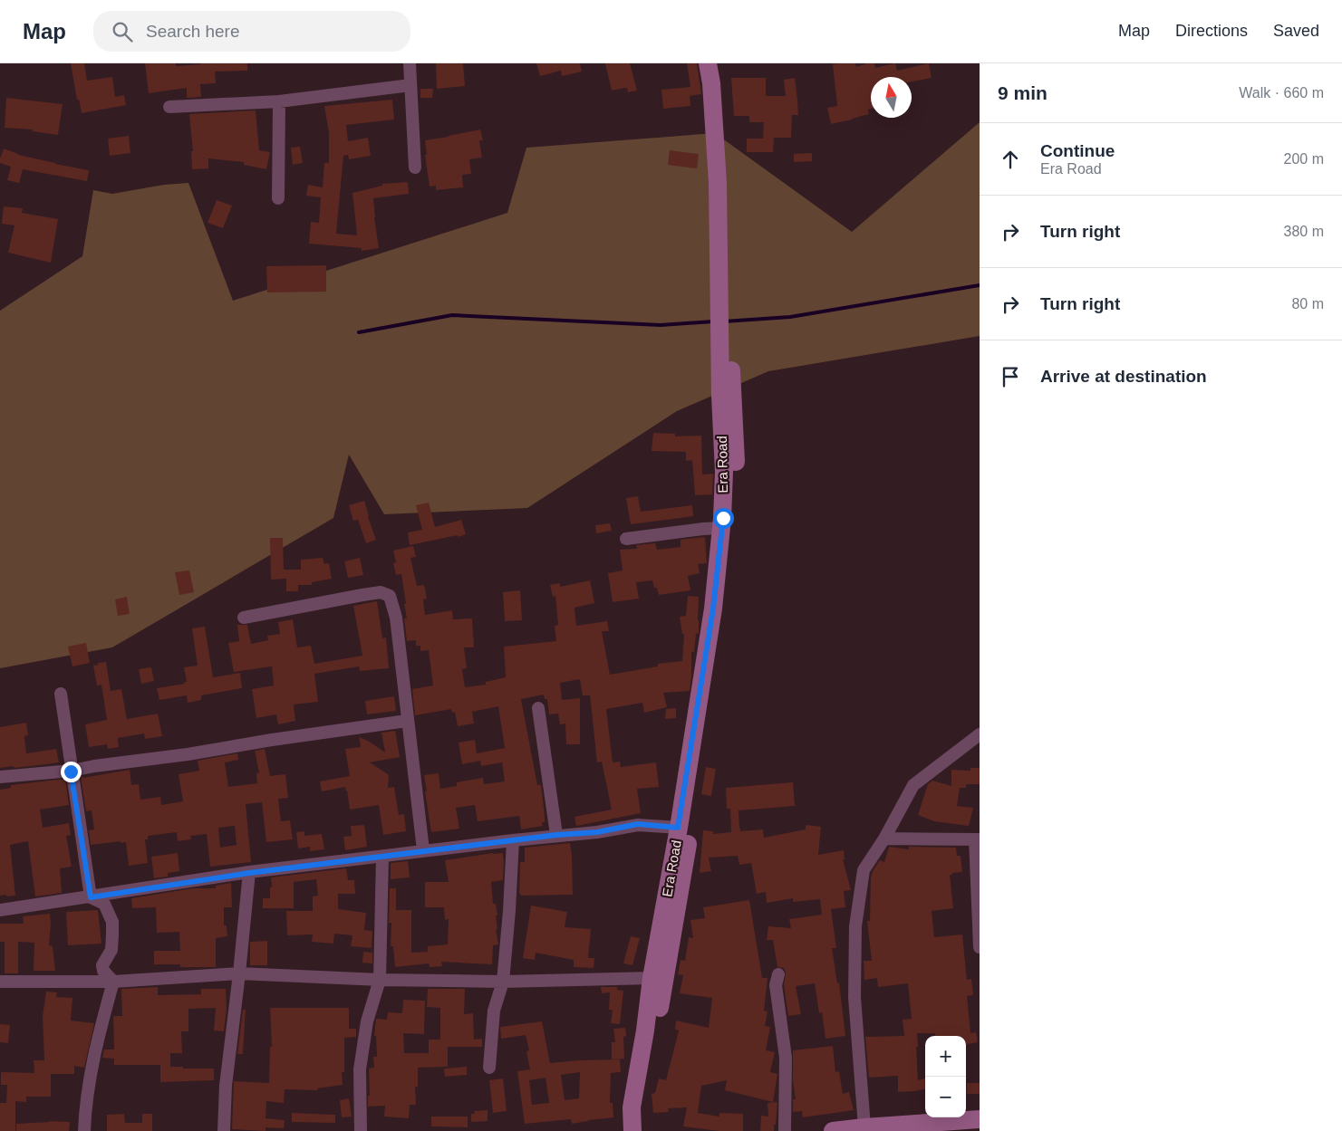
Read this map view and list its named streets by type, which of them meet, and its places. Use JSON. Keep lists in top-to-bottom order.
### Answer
{
  "streets": {
    "main road": ["Era Road"]
  },
  "north": "top",
  "page": {
    "header": "Map",
    "search": "Search here",
    "nav": ["Map", "Directions", "Saved"],
    "heading": ["9 min", "Walk · 660 m"],
    "list": [
      ["Continue", "Era Road", "200 m"],
      ["Turn right", "380 m"],
      ["Turn right", "80 m"],
      "Arrive at destination"
    ],
    "map_buttons": ["+", "−"]
  }
}
